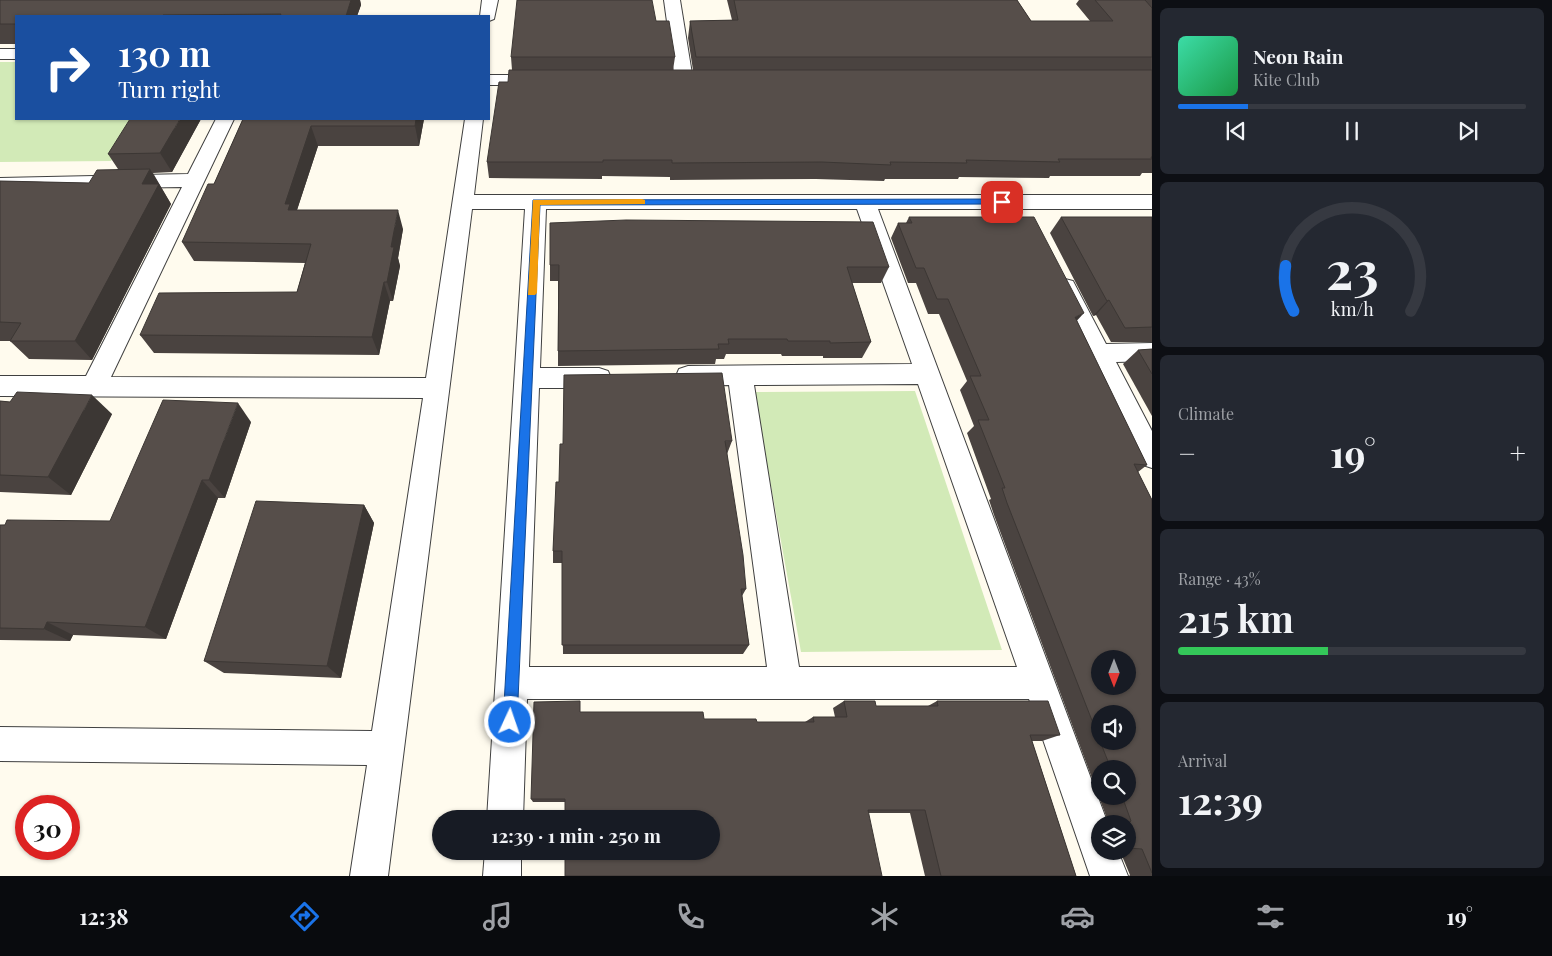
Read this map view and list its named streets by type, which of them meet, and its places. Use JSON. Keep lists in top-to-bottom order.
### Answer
{
  "north": "bottom",
  "page": {
    "turn": ["130 m", "Turn right"],
    "song": ["Neon Rain", "Kite Club"],
    "tile": [
      "Climate",
      ["Range · 43%", "215 km"],
      ["Arrival", "12:39"]
    ],
    "heat": ["−", "19°", "+"],
    "limit": "30",
    "trip": "12:39 · 1 min · 250 m",
    "tabs": ["12:38", "19°"],
    "gauge": ["23", "km/h"]
  }
}
